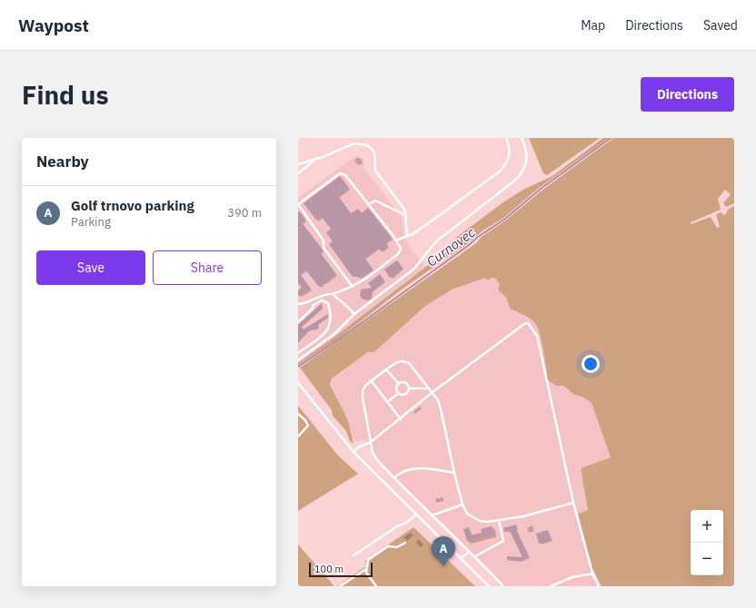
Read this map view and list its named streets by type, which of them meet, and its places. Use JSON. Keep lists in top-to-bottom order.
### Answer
{
  "water": ["Curnovec"],
  "scale_bar": "100 m",
  "page": {
    "header": "Waypost",
    "nav": ["Map", "Directions", "Saved"],
    "buttons": [
      "Directions",
      ["Save", "Share"]
    ],
    "title": "Find us",
    "heading": "Nearby",
    "list": [
      {
        "mark": "A",
        "name": "Golf trnovo parking",
        "note": "Parking",
        "value": "390 m"
      }
    ],
    "map_buttons": ["+", "−"],
    "pins": "A",
    "scale": "100 m"
  }
}
